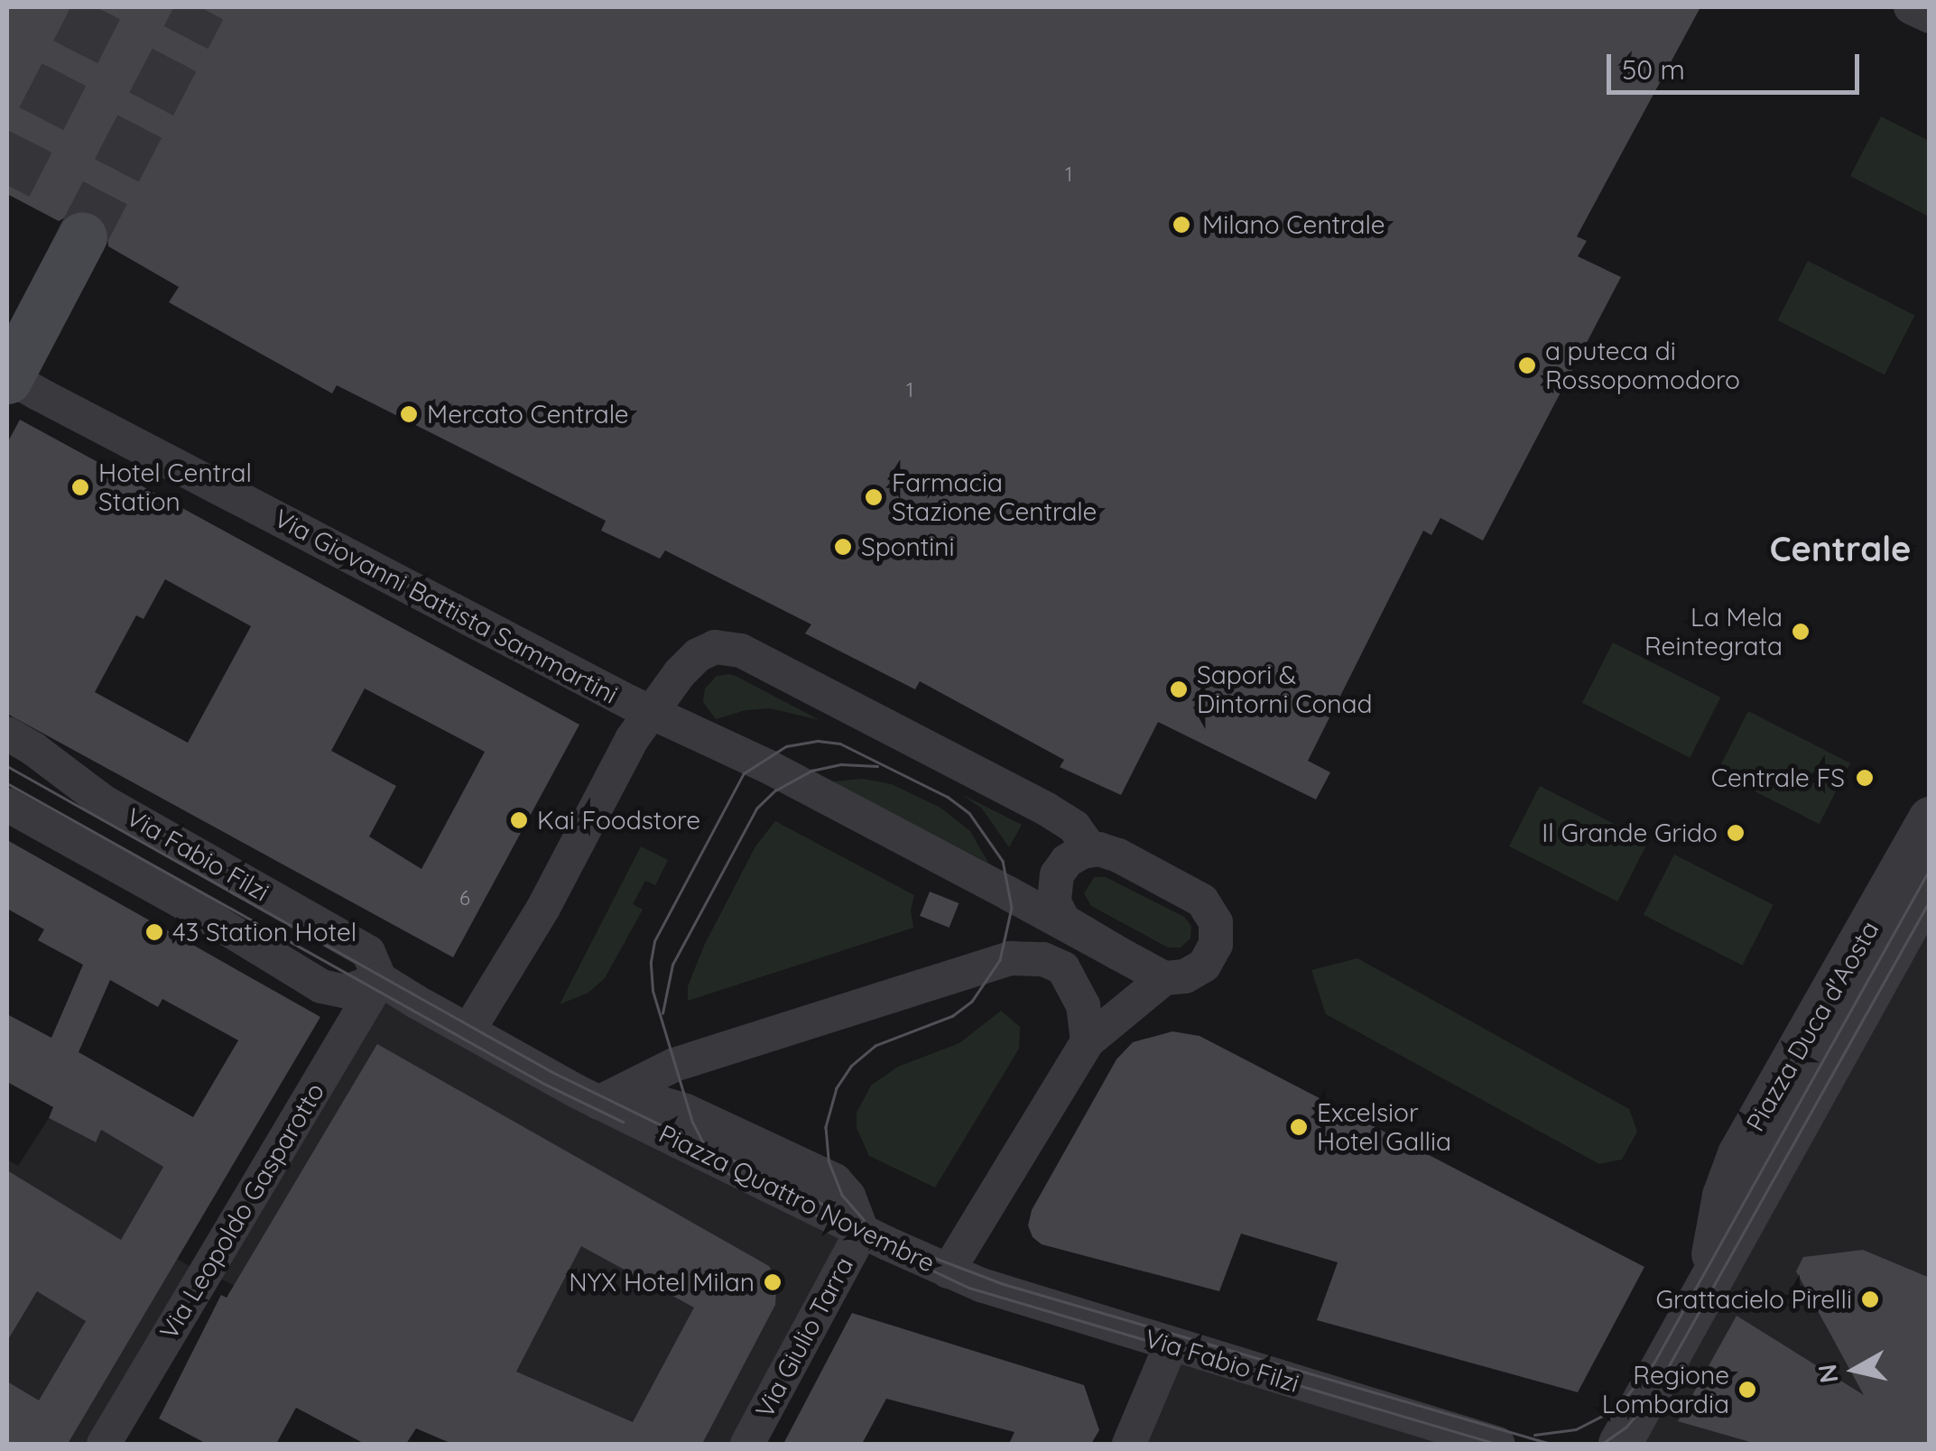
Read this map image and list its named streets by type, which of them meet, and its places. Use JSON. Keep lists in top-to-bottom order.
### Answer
{
  "streets": {
    "street": [
      "Via Giovanni Battista Sammartini",
      "Via Fabio Filzi",
      "Piazza Duca d'Aosta",
      "Piazza Quattro Novembre",
      "Via Leopoldo Gasparotto",
      "Via Giulio Tarra"
    ]
  },
  "crossings": [
    ["Via Giovanni Battista Sammartini", "Piazza Quattro Novembre"],
    ["Via Fabio Filzi", "Piazza Quattro Novembre"],
    ["Via Fabio Filzi", "Via Leopoldo Gasparotto"],
    ["Piazza Quattro Novembre", "Via Giulio Tarra"]
  ],
  "districts": ["Centrale"],
  "places": [
    "Milano Centrale",
    "a puteca di Rossopomodoro",
    "Mercato Centrale",
    "Hotel Central Station",
    "Farmacia Stazione Centrale",
    "Spontini",
    "La Mela Reintegrata",
    "Sapori & Dintorni Conad",
    "Centrale FS",
    "Kai Foodstore",
    "Il Grande Grido",
    "43 Station Hotel",
    "Excelsior Hotel Gallia",
    "NYX Hotel Milan",
    "Grattacielo Pirelli",
    "Regione Lombardia"
  ],
  "house_numbers": ["1", "1", "6"],
  "scale_bar": "50 m",
  "north": "left"
}
